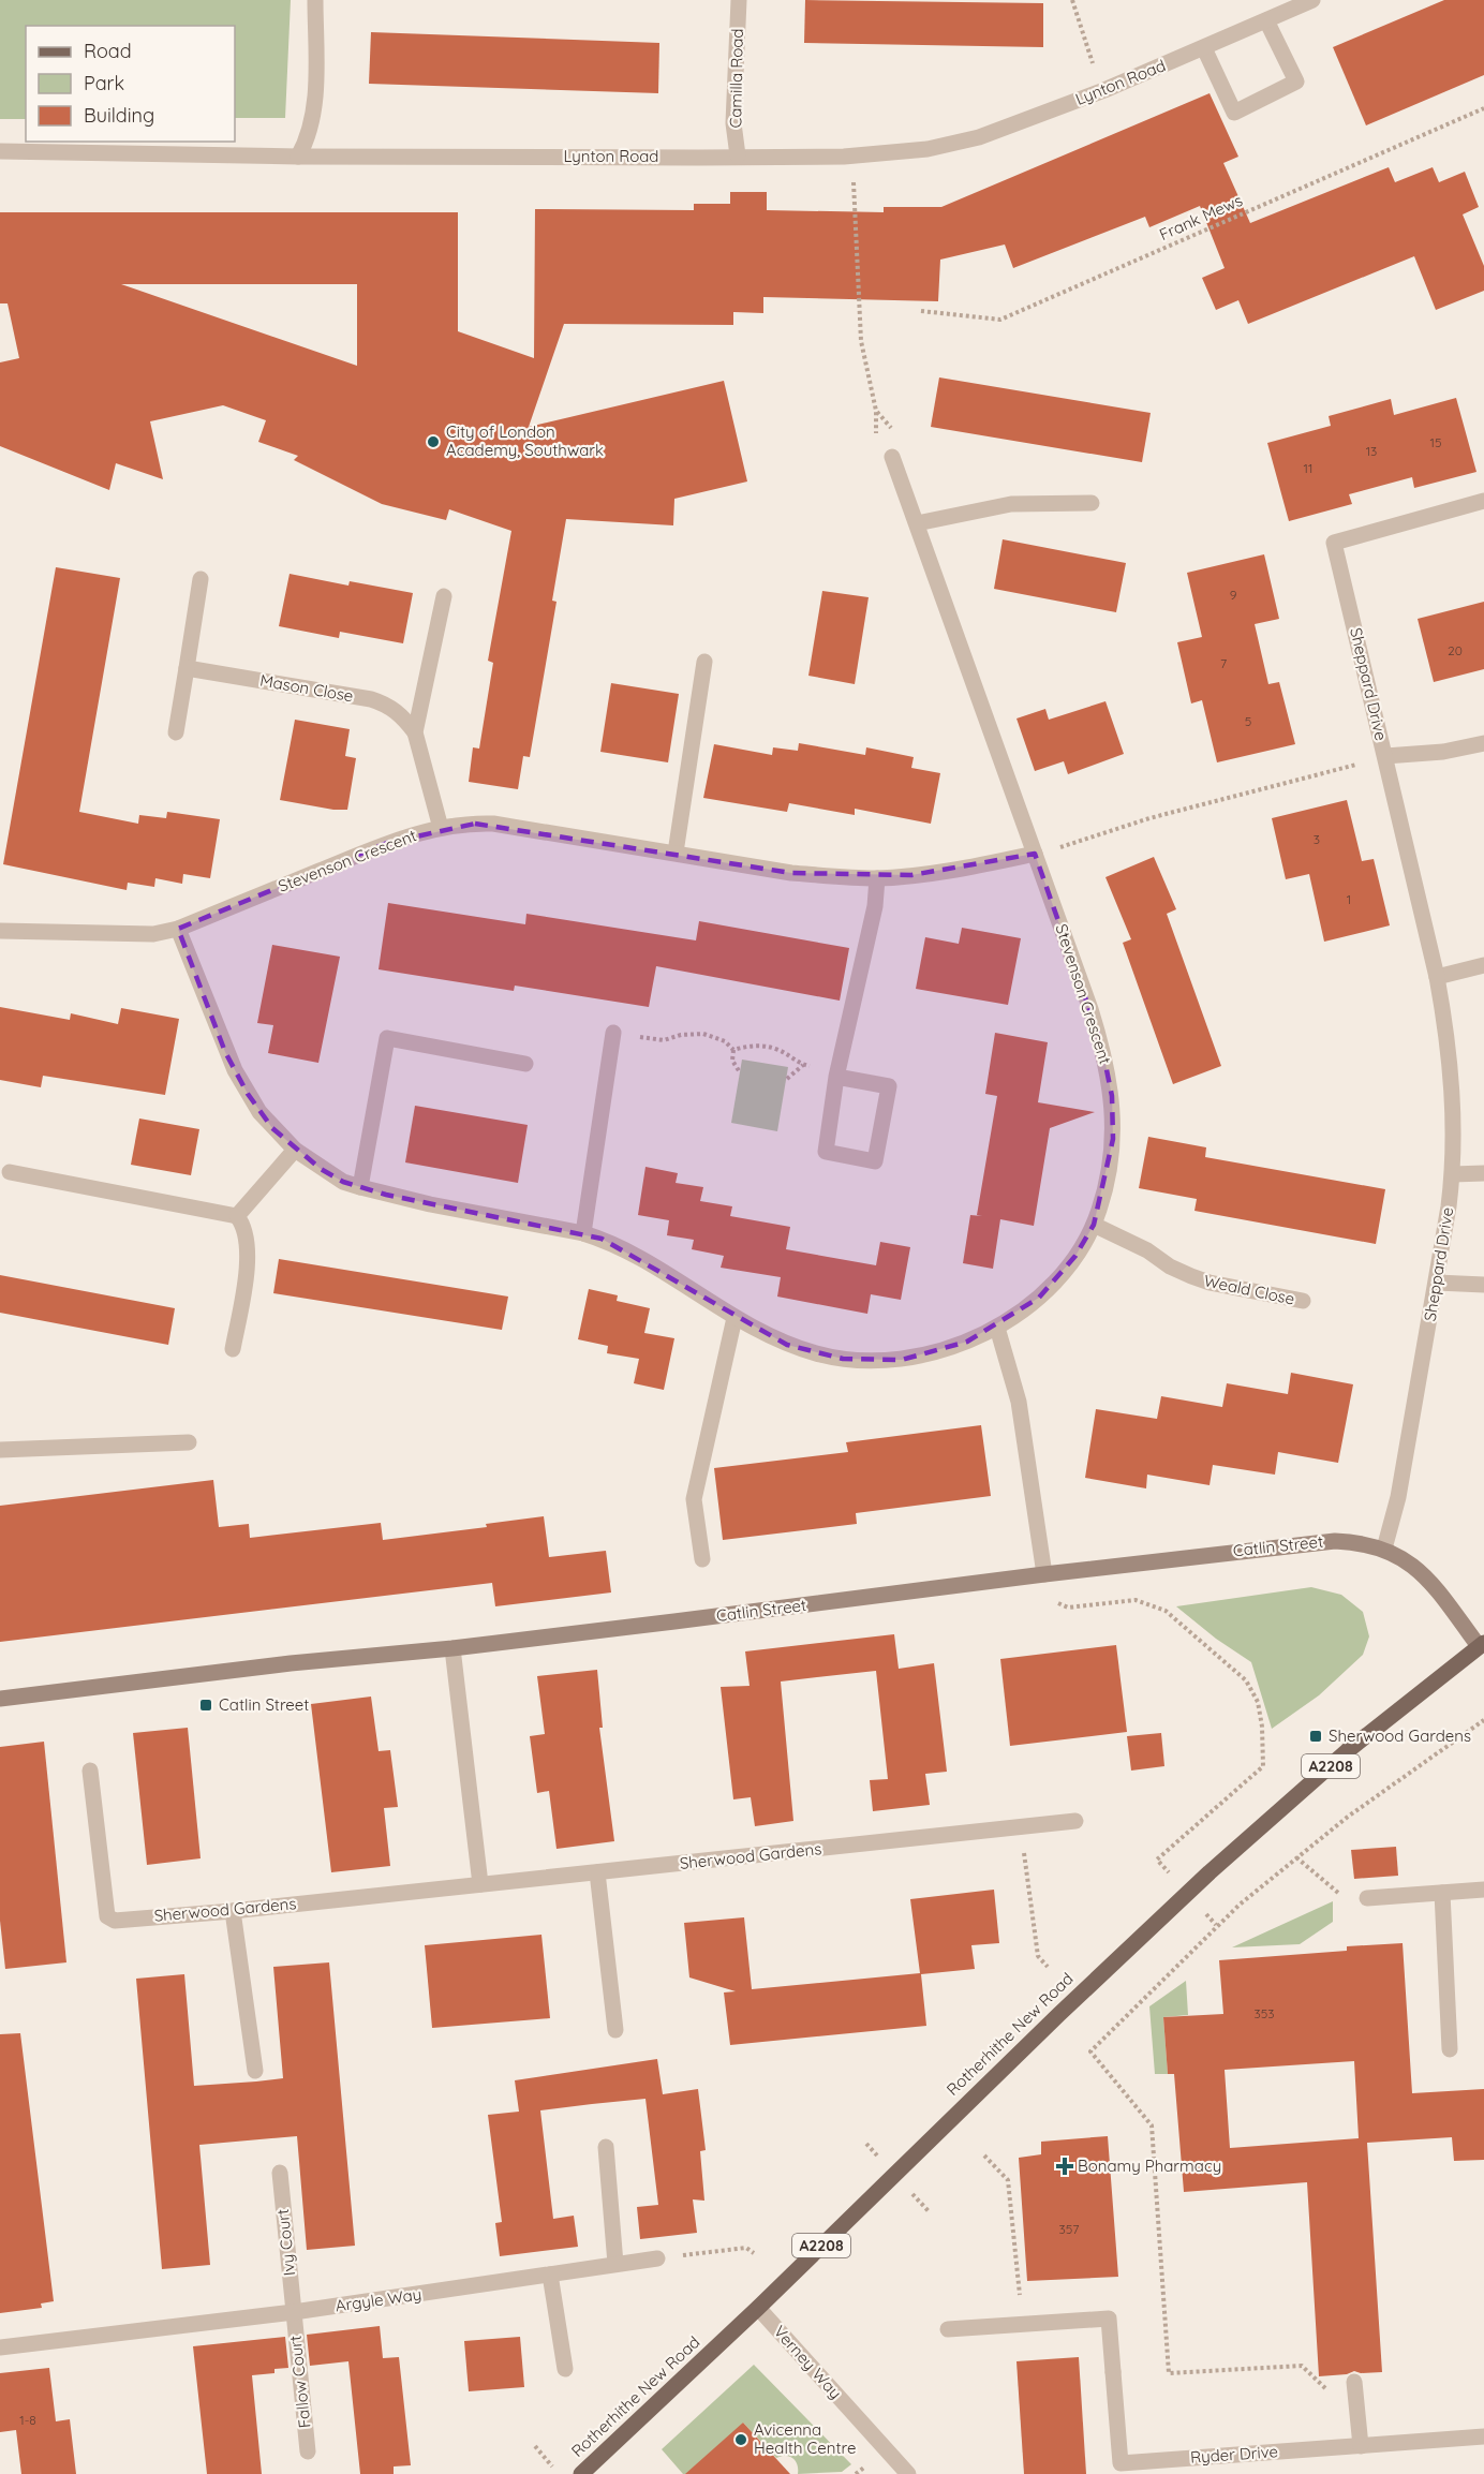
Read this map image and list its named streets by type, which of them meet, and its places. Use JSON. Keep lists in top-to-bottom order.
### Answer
{
  "streets": {
    "main road": ["Catlin Street", "A2208", "Rotherhithe New Road"],
    "street": [
      "Camilla Road",
      "Lynton Road",
      "Sheppard Drive",
      "Mason Close",
      "Stevenson Crescent",
      "Weald Close",
      "Sherwood Gardens",
      "Ivy Court",
      "Argyle Way",
      "Verney Way",
      "Fallow Court",
      "Ryder Drive"
    ],
    "path": ["Frank Mews"]
  },
  "crossings": [
    ["Camilla Road", "Lynton Road"],
    ["Sheppard Drive", "Catlin Street"],
    ["Mason Close", "Stevenson Crescent"],
    ["Stevenson Crescent", "Weald Close"],
    ["Catlin Street", "Rotherhithe New Road"],
    ["Rotherhithe New Road", "Verney Way"],
    ["Ivy Court", "Argyle Way"],
    ["Ivy Court", "Fallow Court"],
    ["Argyle Way", "Fallow Court"]
  ],
  "places": {
    "other": ["City of London Academy, Southwark", "Avicenna Health Centre"],
    "transit": ["Catlin Street", "Sherwood Gardens"],
    "health": ["Bonamy Pharmacy"]
  },
  "house_numbers": [
    "15",
    "13",
    "11",
    "9",
    "20",
    "7",
    "5",
    "3",
    "1",
    "353",
    "357",
    "1-8"
  ],
  "legend": ["Road", "Park", "Building"]
}
